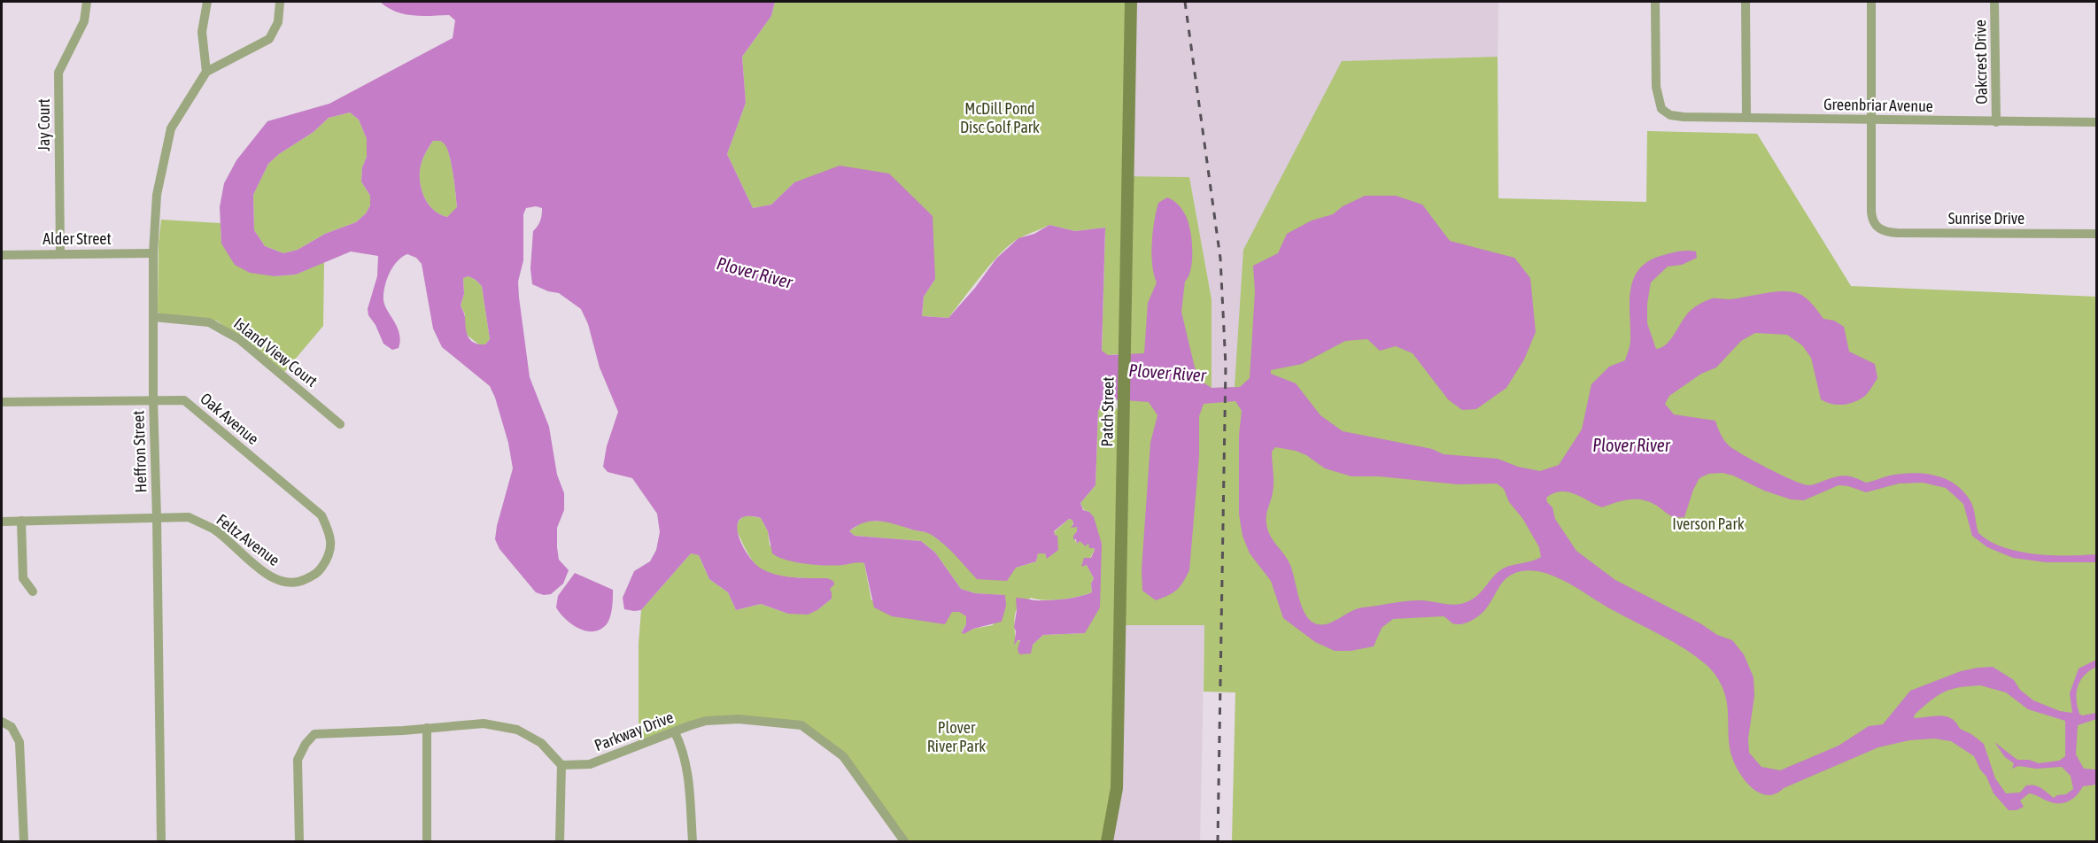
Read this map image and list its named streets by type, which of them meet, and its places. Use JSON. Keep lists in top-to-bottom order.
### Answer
{
  "streets": {
    "street": [
      "Oakcrest Drive",
      "Greenbriar Avenue",
      "Jay Court",
      "Sunrise Drive",
      "Alder Street",
      "Island View Court",
      "Patch Street",
      "Oak Avenue",
      "Heffron Street",
      "Feltz Avenue",
      "Parkway Drive"
    ]
  },
  "crossings": [
    ["Oakcrest Drive", "Greenbriar Avenue"],
    ["Greenbriar Avenue", "Sunrise Drive"],
    ["Jay Court", "Alder Street"],
    ["Alder Street", "Heffron Street"],
    ["Island View Court", "Heffron Street"],
    ["Oak Avenue", "Heffron Street"],
    ["Oak Avenue", "Feltz Avenue"],
    ["Heffron Street", "Feltz Avenue"]
  ],
  "water": ["Plover River"],
  "parks": ["McDill Pond Disc Golf Park", "Iverson Park", "Plover River Park"]
}
